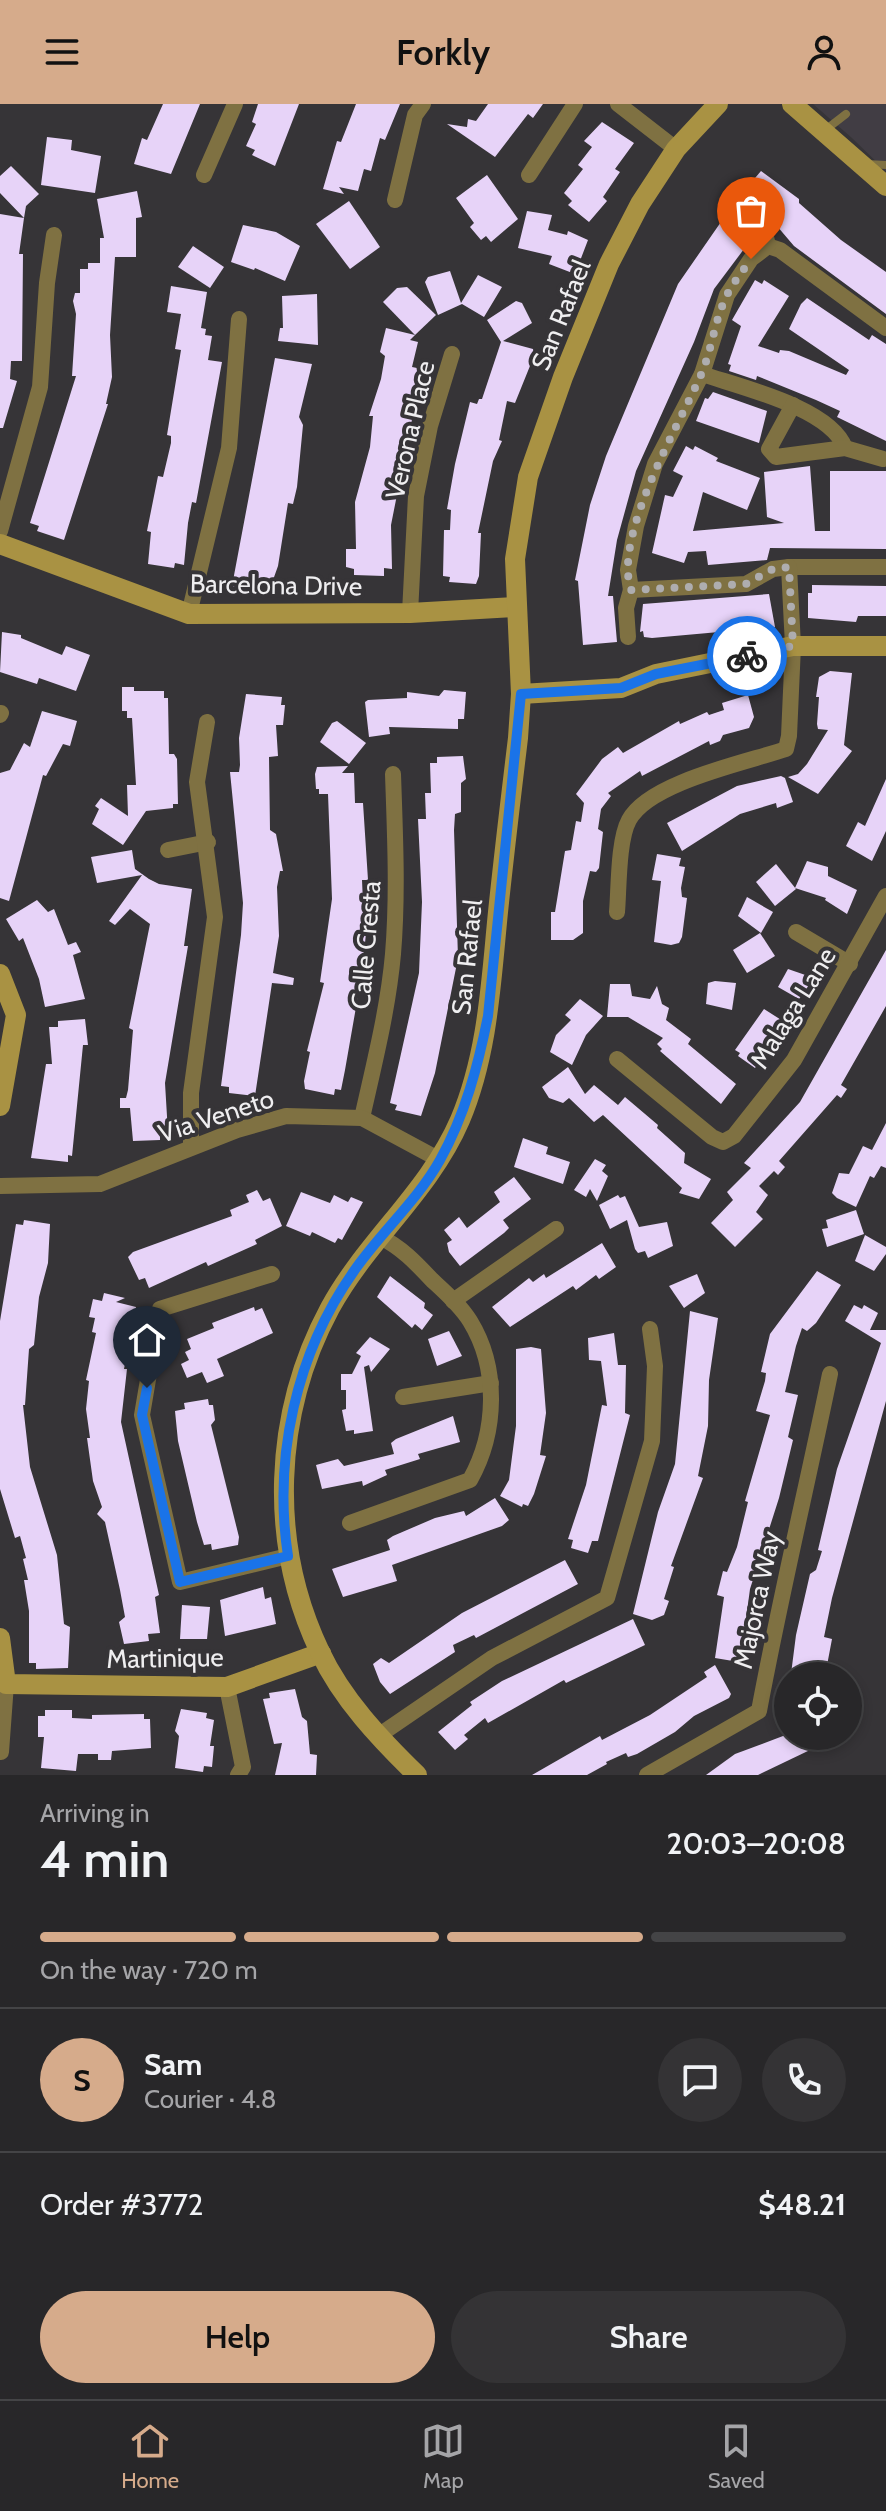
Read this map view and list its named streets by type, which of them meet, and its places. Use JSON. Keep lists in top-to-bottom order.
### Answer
{
  "streets": {
    "street": [
      "San Rafael",
      "Verona Place",
      "Barcelona Drive",
      "Calle Cresta",
      "Malaga Lane",
      "Via Veneto",
      "Majorca Way",
      "Martinique"
    ]
  },
  "crossings": [
    ["San Rafael", "Barcelona Drive"],
    ["San Rafael", "Via Veneto"],
    ["San Rafael", "Martinique"],
    ["Verona Place", "Barcelona Drive"],
    ["Calle Cresta", "Via Veneto"]
  ],
  "page": {
    "header": "Forkly",
    "heading": ["4 min", "Arriving in", "20:03–20:08"],
    "panel": [
      "Sam",
      "Courier · 4.8",
      "Order #3772",
      "$48.21"
    ],
    "bar": "On the way · 720 m",
    "round": "S",
    "buttons": ["Help", "Share"],
    "tabs": ["Home", "Map", "Saved"]
  }
}
